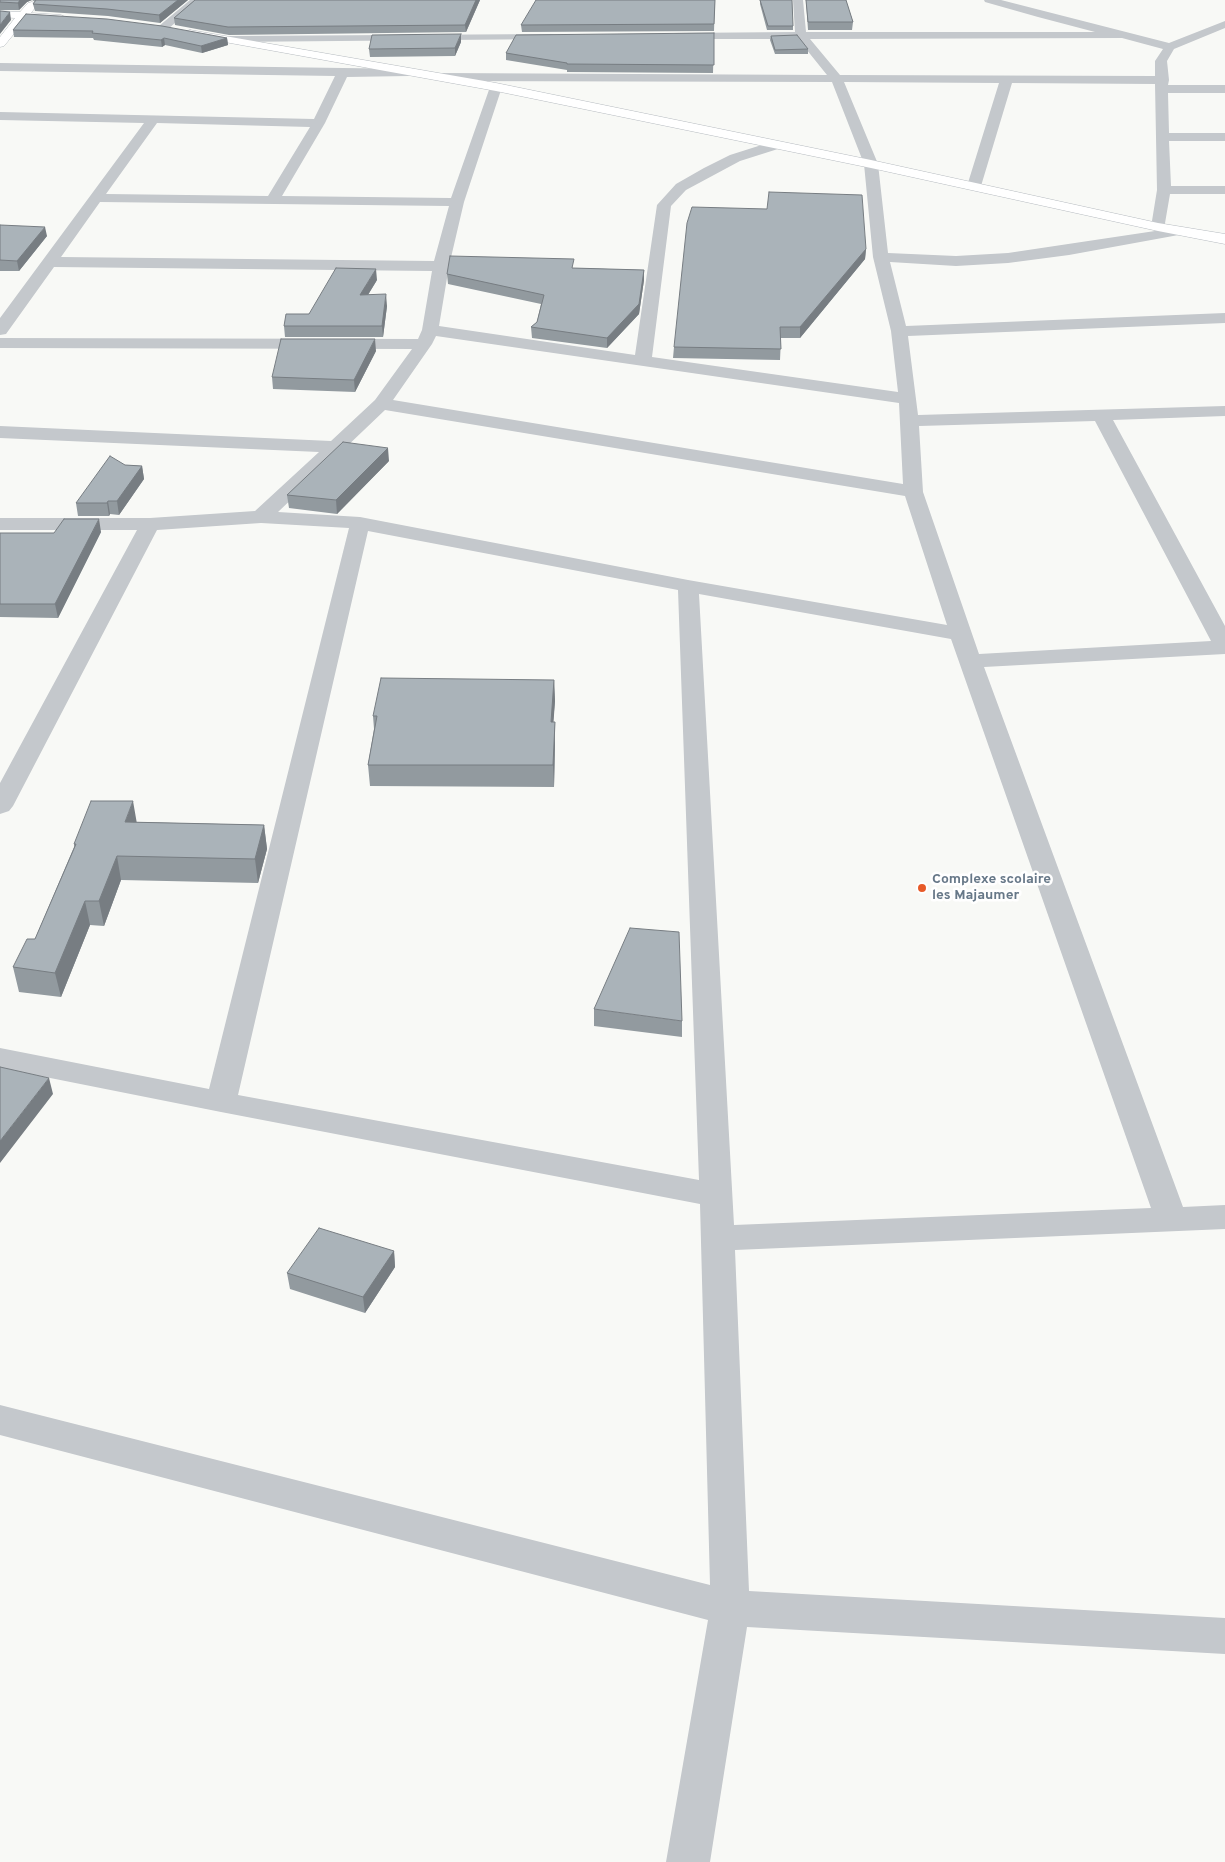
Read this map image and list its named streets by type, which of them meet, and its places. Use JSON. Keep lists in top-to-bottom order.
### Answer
{
  "places": ["Complexe scolaire les Majaumer"]
}
